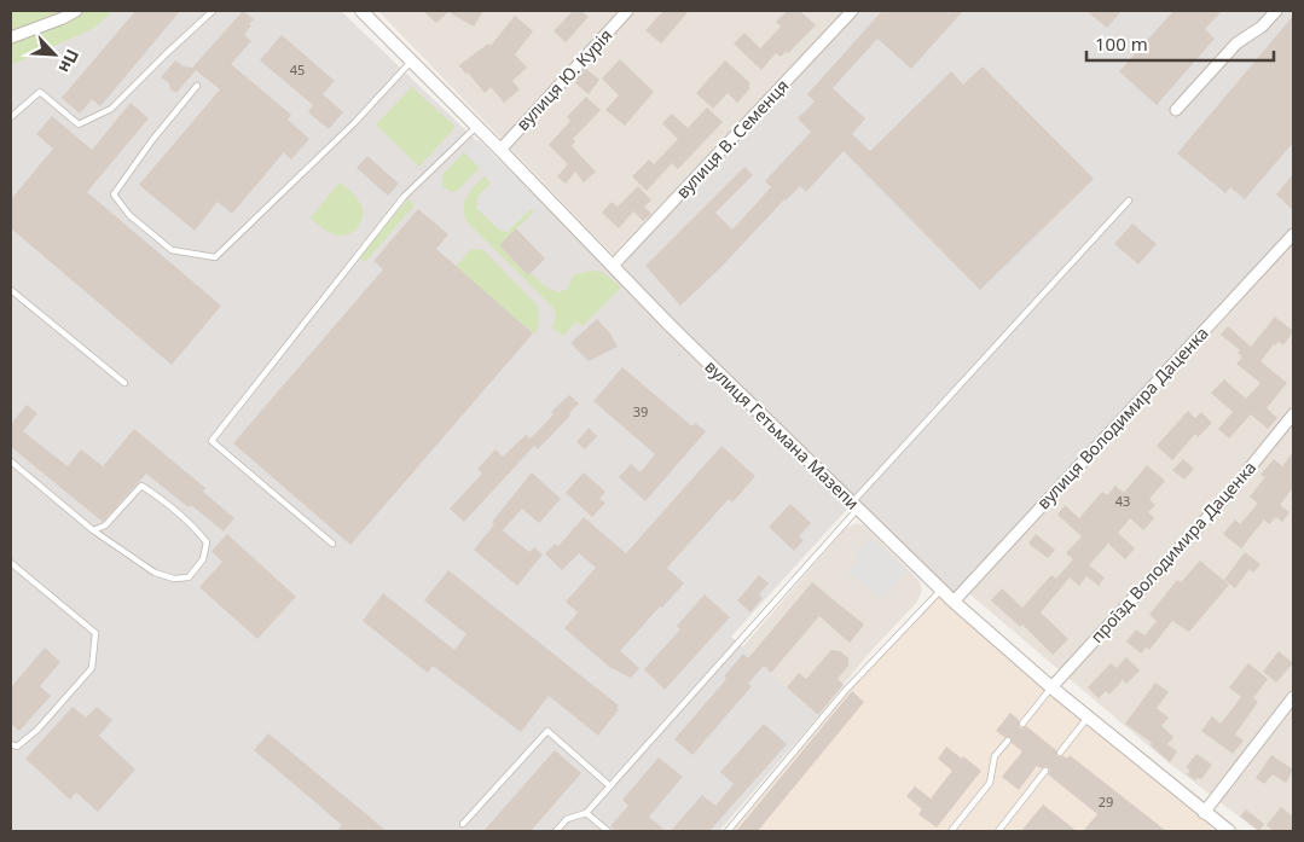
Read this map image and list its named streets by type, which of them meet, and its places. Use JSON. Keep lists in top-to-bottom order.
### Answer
{
  "streets": {
    "street": [
      "вулиця Ю. Курія",
      "вулиця В. Семенця",
      "вулиця Володимира Даценка",
      "вулиця Гетьмана Мазепи",
      "проїзд Володимира Даценка"
    ]
  },
  "crossings": [
    ["вулиця Ю. Курія", "вулиця Гетьмана Мазепи"],
    ["вулиця В. Семенця", "вулиця Гетьмана Мазепи"],
    ["вулиця Володимира Даценка", "вулиця Гетьмана Мазепи"],
    ["вулиця Гетьмана Мазепи", "проїзд Володимира Даценка"]
  ],
  "house_numbers": [
    "45",
    "39",
    "43",
    "29"
  ],
  "scale_bar": "100 m",
  "north": "bottom right"
}
